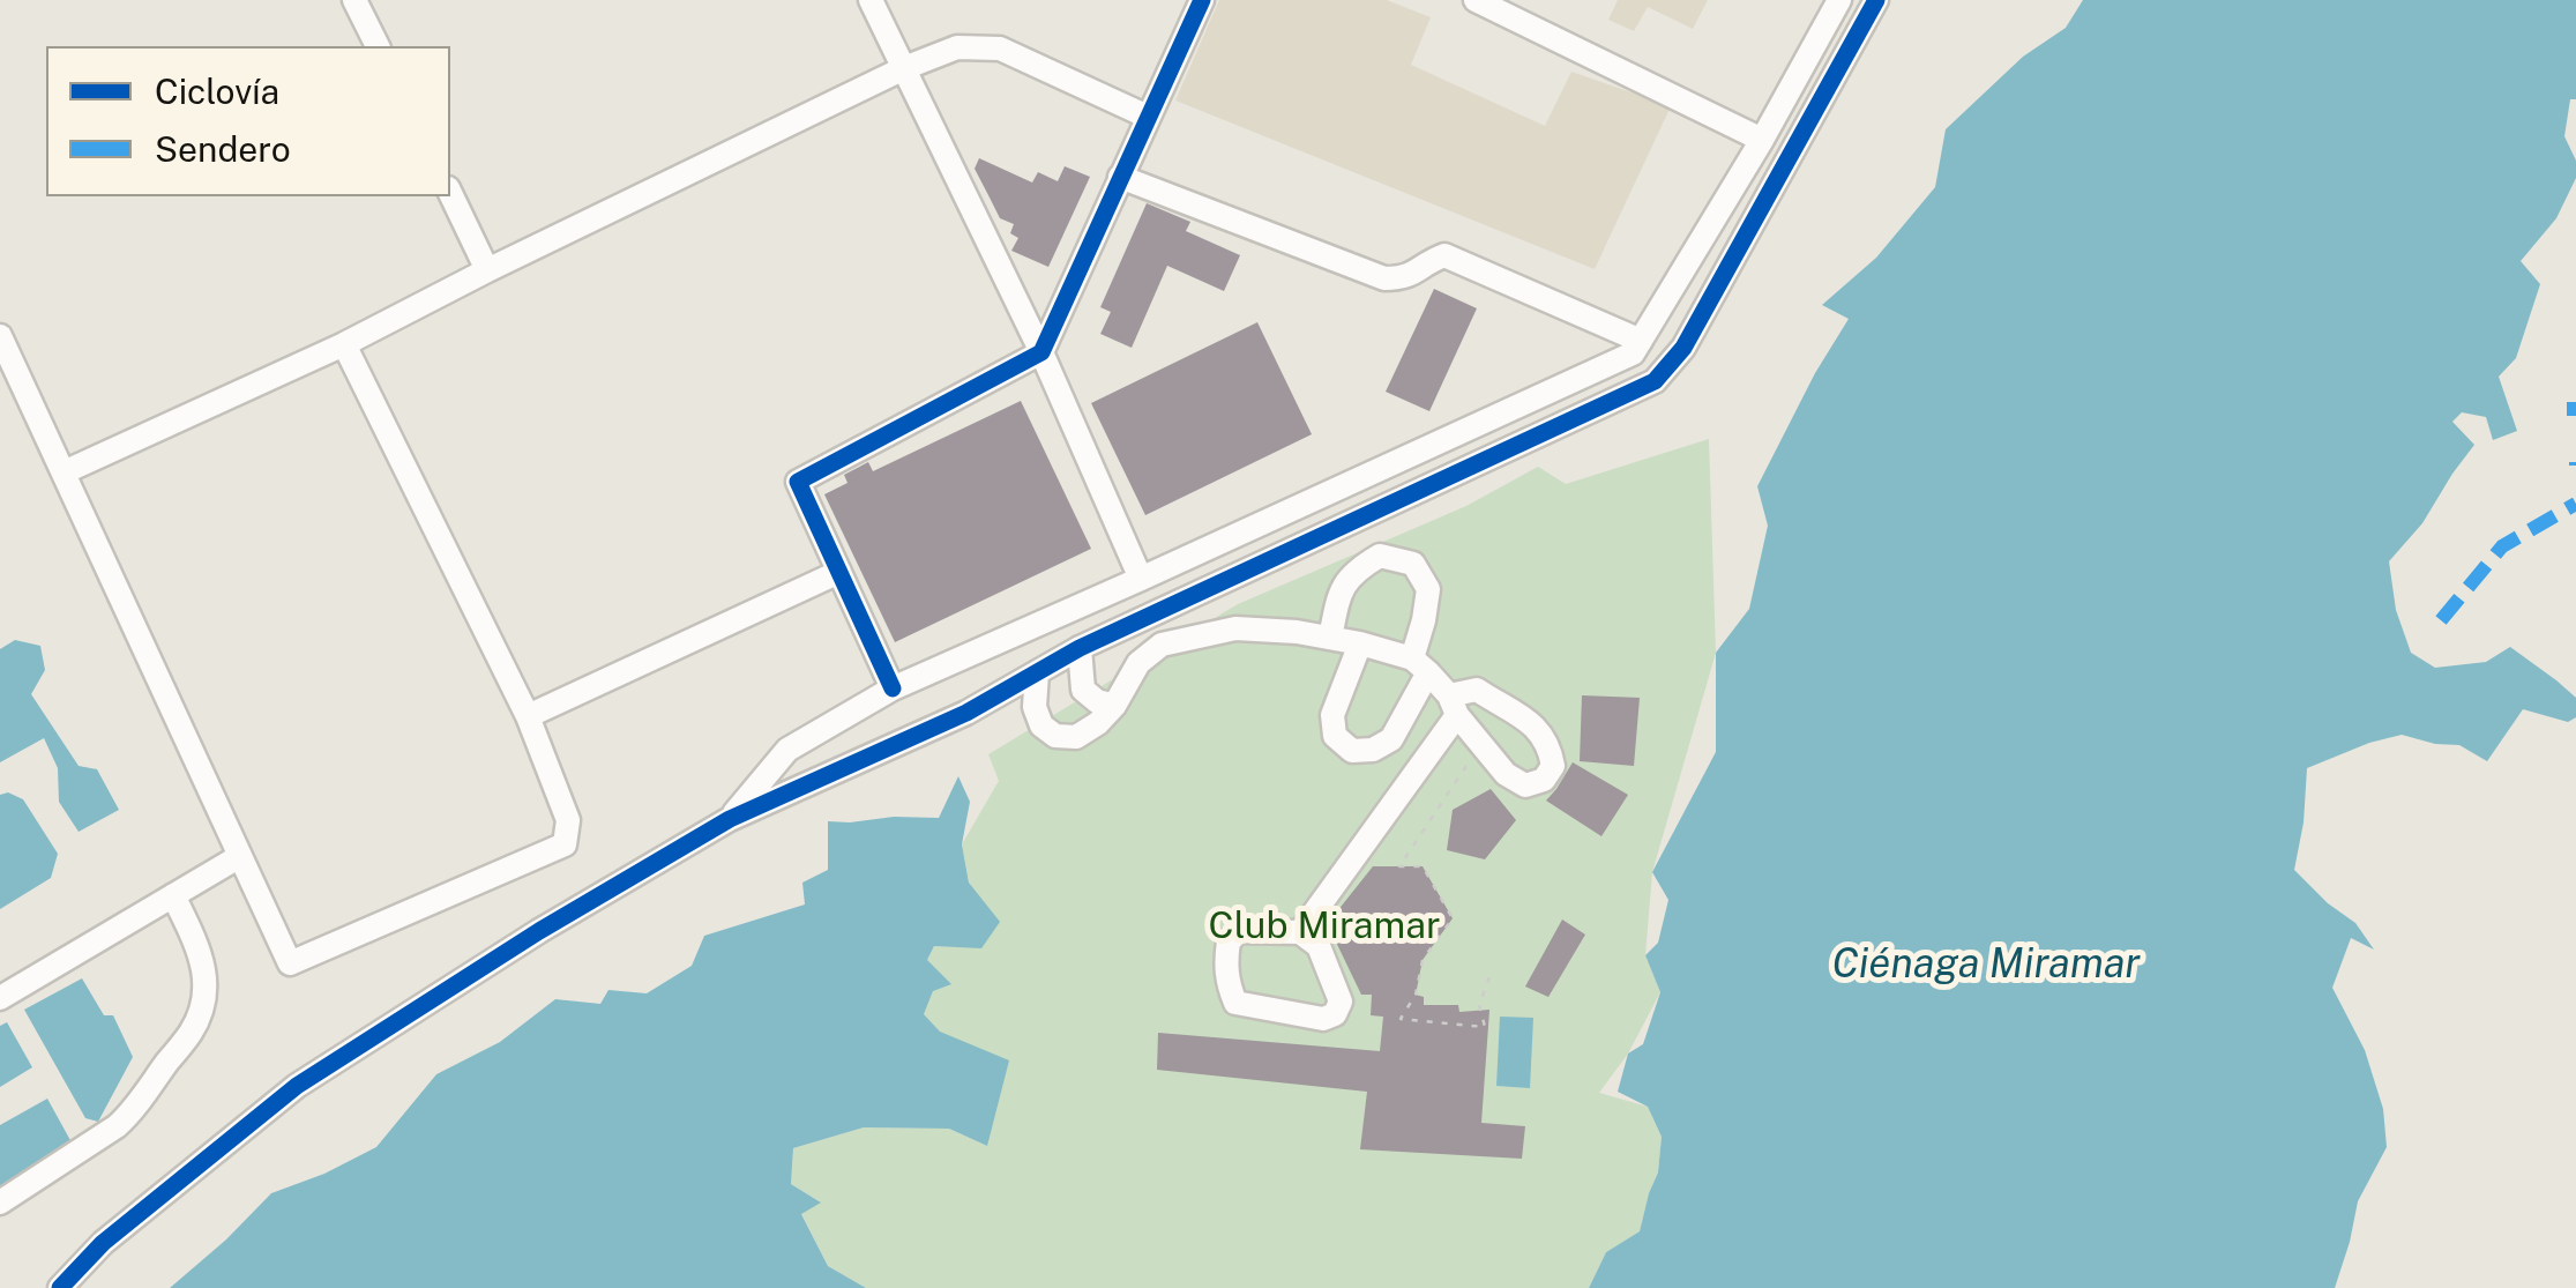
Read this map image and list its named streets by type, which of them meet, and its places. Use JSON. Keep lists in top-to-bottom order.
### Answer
{
  "water": ["Ciénaga Miramar"],
  "parks": ["Club Miramar"],
  "legend": ["Ciclovía", "Sendero"]
}
